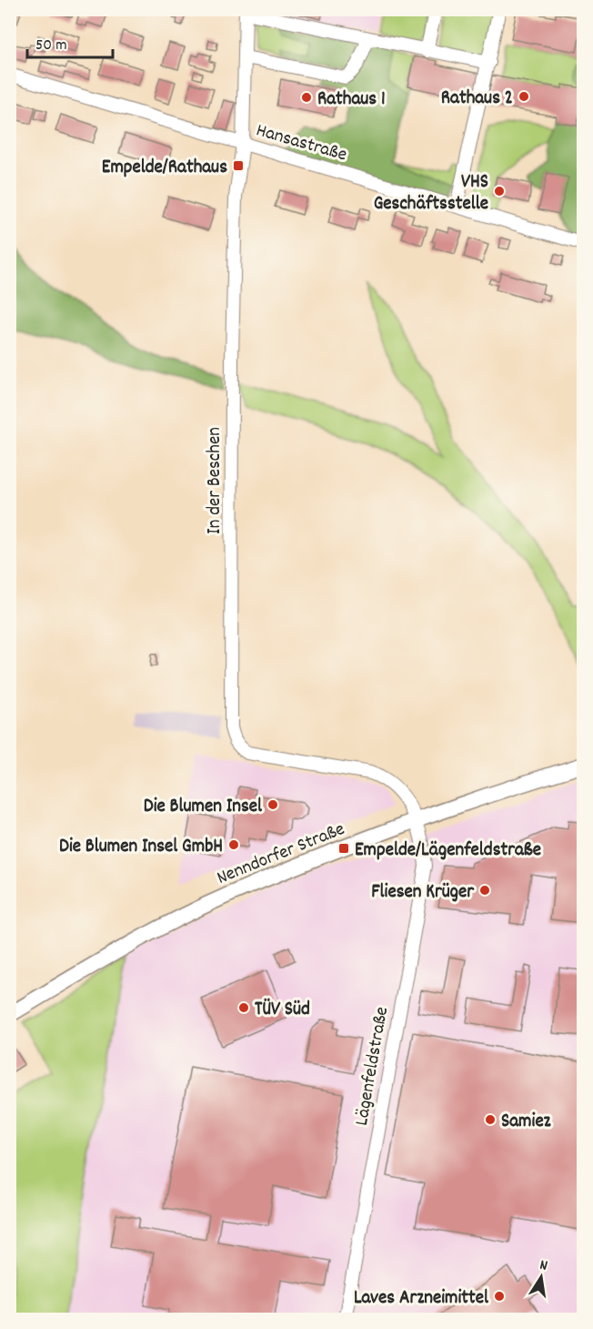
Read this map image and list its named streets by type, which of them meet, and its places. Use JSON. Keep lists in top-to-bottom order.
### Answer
{
  "streets": {
    "street": [
      "Hansastraße",
      "In der Beschen",
      "Nenndorfer Straße",
      "Lägenfeldstraße"
    ]
  },
  "crossings": [
    ["Hansastraße", "In der Beschen"],
    ["In der Beschen", "Nenndorfer Straße"],
    ["In der Beschen", "Lägenfeldstraße"],
    ["Nenndorfer Straße", "Lägenfeldstraße"]
  ],
  "places": {
    "other": [
      "Rathaus 2",
      "Rathaus 1",
      "VHS Geschäftsstelle",
      "Die Blumen Insel",
      "Die Blumen Insel GmbH",
      "Fliesen Krüger",
      "TÜV Süd",
      "Samiez",
      "Laves Arzneimittel"
    ],
    "transit": ["Empelde/Rathaus", "Empelde/Lägenfeldstraße"]
  },
  "scale_bar": "50 m",
  "north": "top"
}
